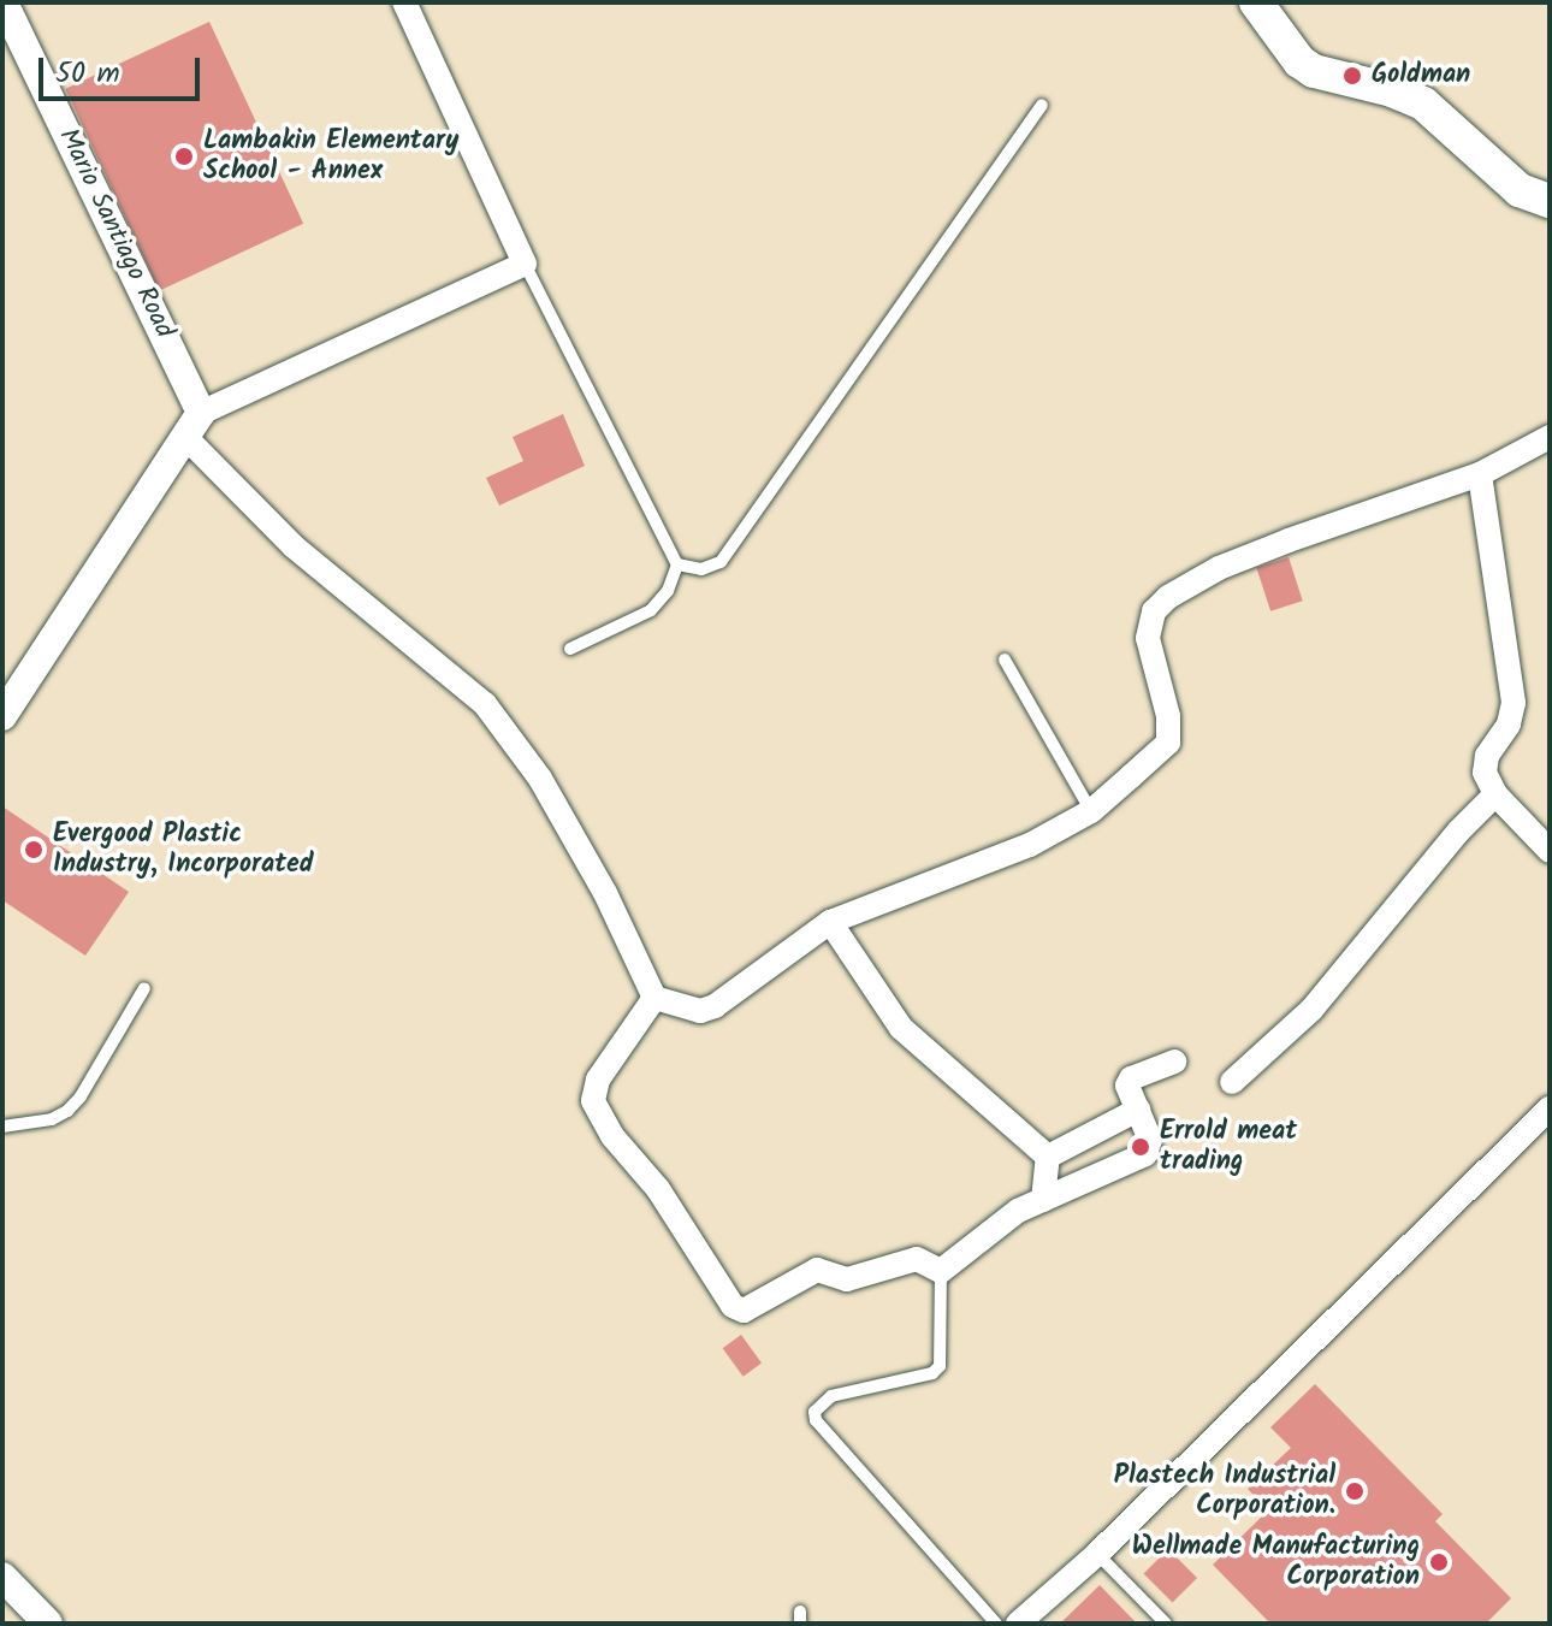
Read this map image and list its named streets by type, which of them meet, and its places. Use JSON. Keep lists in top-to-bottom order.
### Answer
{
  "streets": {
    "street": ["Mario Santiago Road"]
  },
  "places": [
    "Goldman",
    "Lambakin Elementary School - Annex",
    "Evergood Plastic Industry, Incorporated",
    "Errold meat trading",
    "Plastech Industrial Corporation.",
    "Wellmade Manufacturing Corporation"
  ],
  "scale_bar": "50 m"
}
